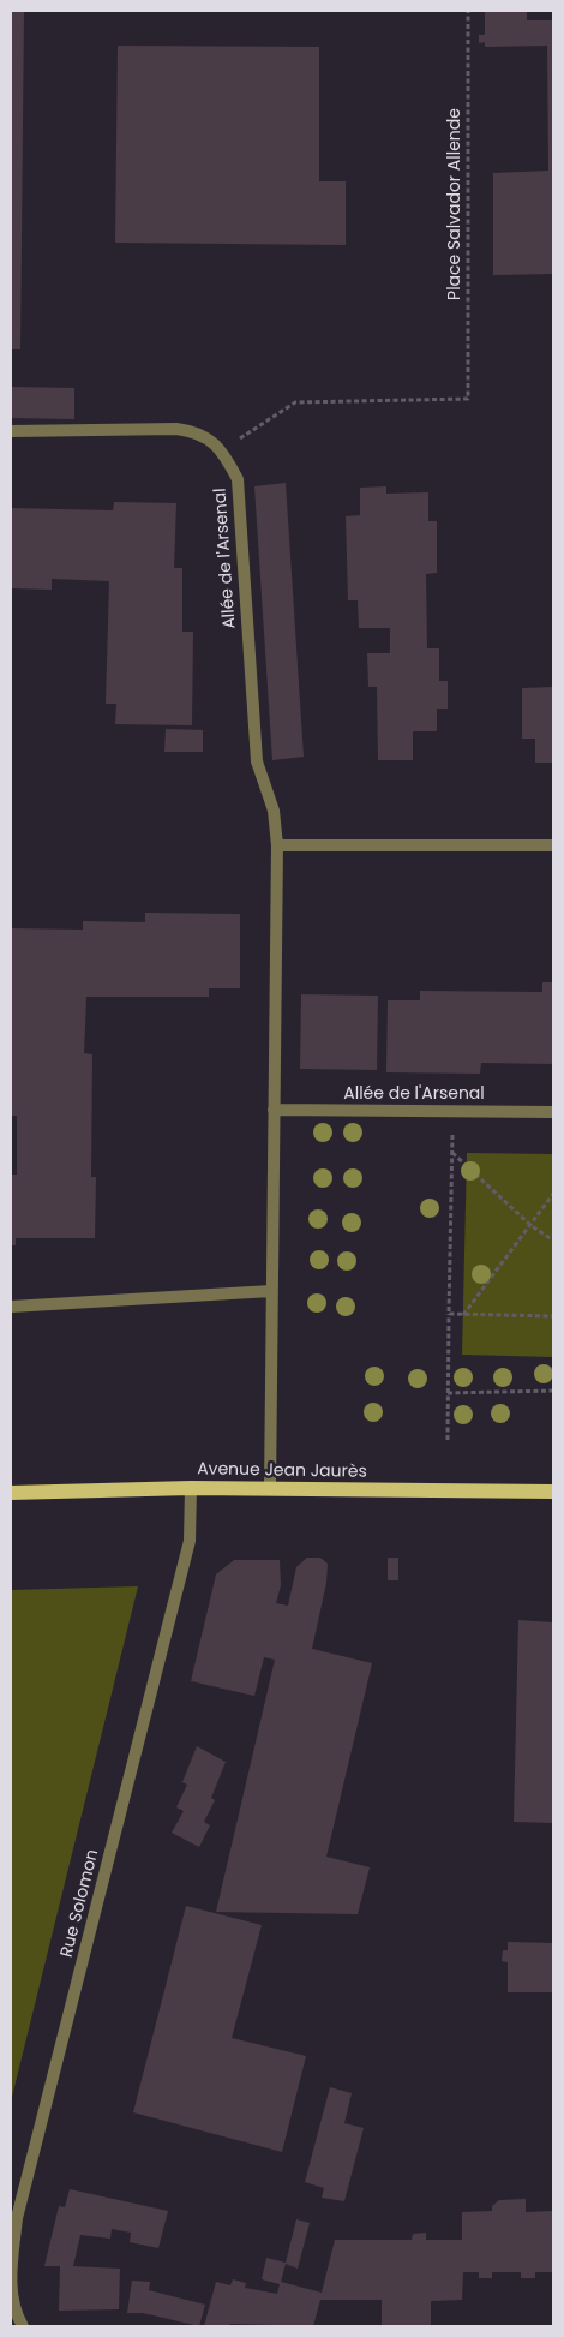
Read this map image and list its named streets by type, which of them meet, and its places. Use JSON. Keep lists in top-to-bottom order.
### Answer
{
  "streets": {
    "main road": ["Avenue Jean Jaurès"],
    "street": ["Allée de l'Arsenal", "Rue Solomon"],
    "path": ["Place Salvador Allende"]
  },
  "crossings": [
    ["Allée de l'Arsenal", "Avenue Jean Jaurès"],
    ["Avenue Jean Jaurès", "Rue Solomon"]
  ]
}
